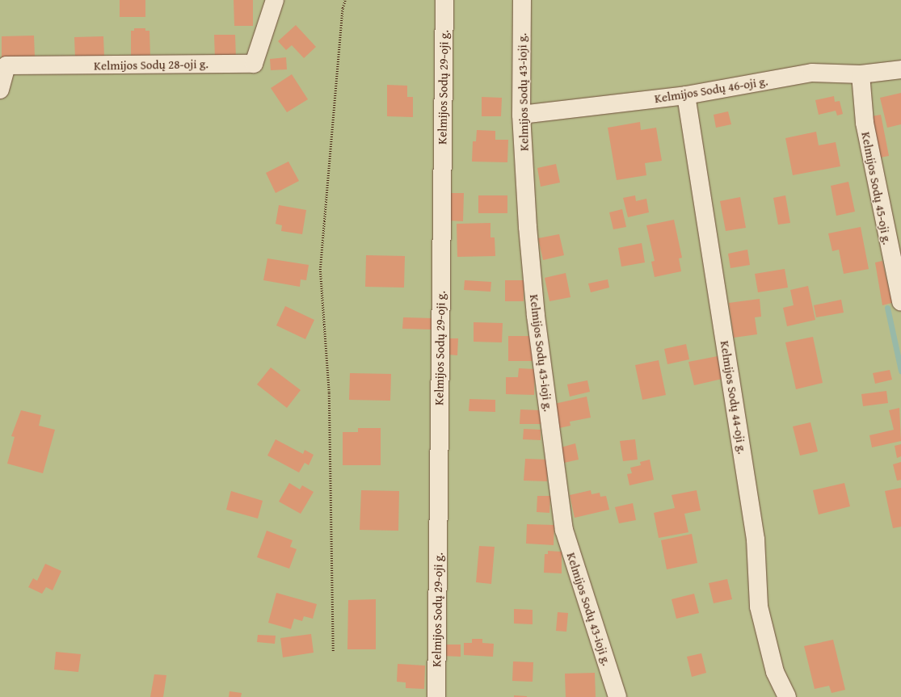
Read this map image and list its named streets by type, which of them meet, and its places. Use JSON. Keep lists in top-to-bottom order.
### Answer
{
  "streets": {
    "street": [
      "Kelmijos Sodų 28-oji g.",
      "Kelmijos Sodų 29-oji g.",
      "Kelmijos Sodų 46-oji g.",
      "Kelmijos Sodų 43-ioji g.",
      "Kelmijos Sodų 45-oji g.",
      "Kelmijos Sodų 44-oji g."
    ]
  },
  "crossings": [
    ["Kelmijos Sodų 46-oji g.", "Kelmijos Sodų 43-ioji g."],
    ["Kelmijos Sodų 46-oji g.", "Kelmijos Sodų 45-oji g."],
    ["Kelmijos Sodų 46-oji g.", "Kelmijos Sodų 44-oji g."]
  ]
}
